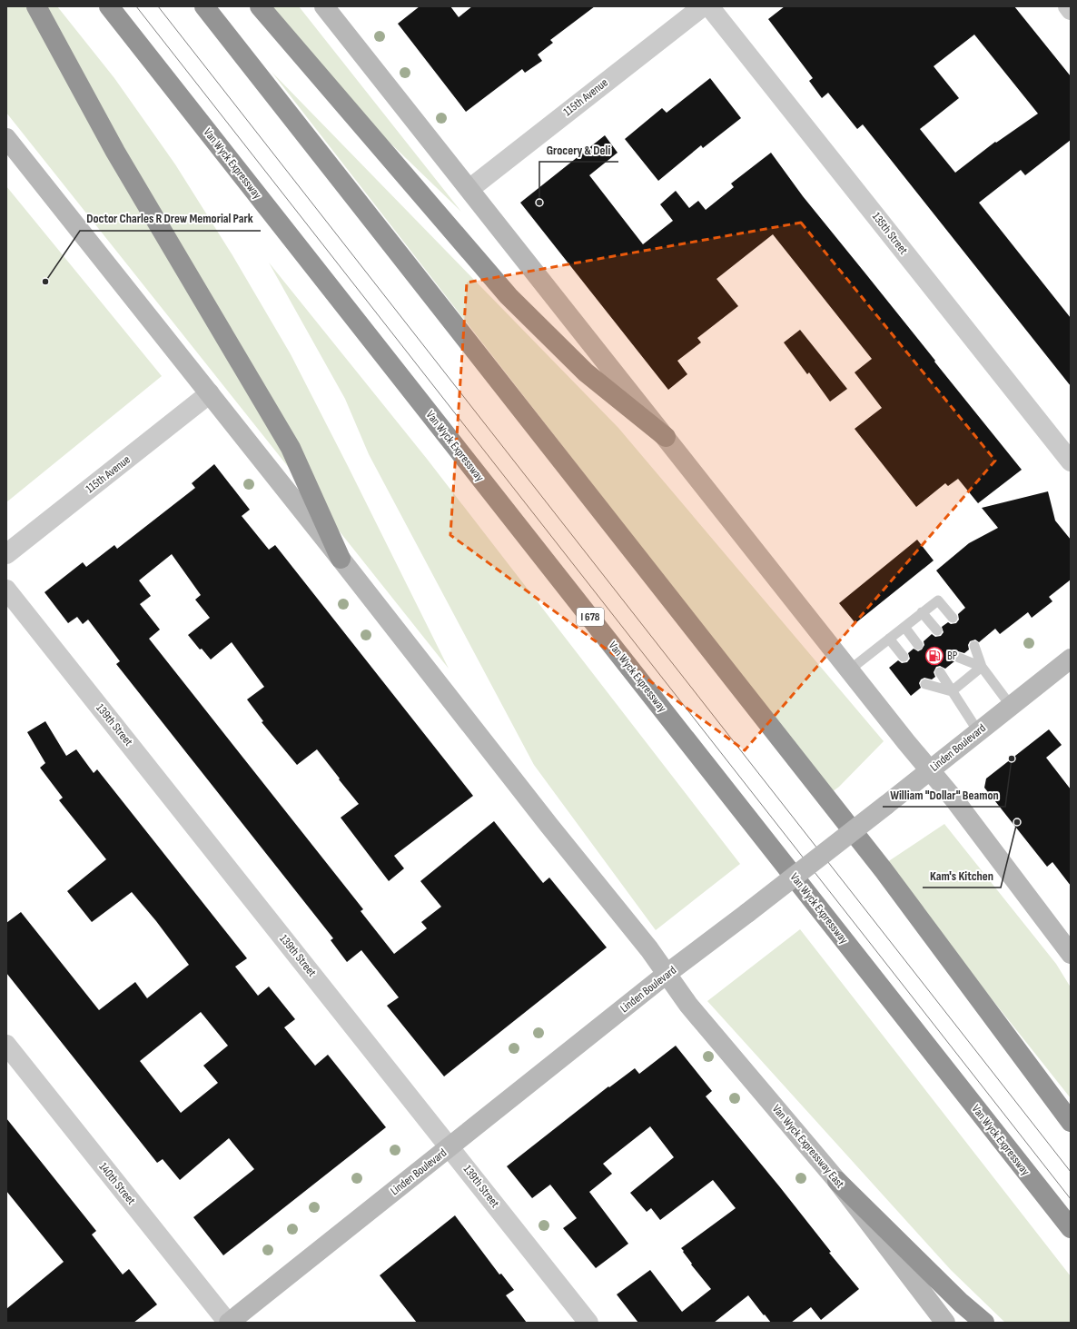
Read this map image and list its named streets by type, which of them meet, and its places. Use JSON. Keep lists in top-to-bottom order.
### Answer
{
  "streets": {
    "highway": ["Van Wyck Expressway", "I 678"],
    "main road": ["Linden Boulevard", "Van Wyck Expressway East"],
    "street": [
      "115th Avenue",
      "135th Street",
      "139th Street",
      "140th Street"
    ]
  },
  "crossings": [
    ["139th Street", "Linden Boulevard"],
    ["Linden Boulevard", "Van Wyck Expressway East"],
    ["Linden Boulevard", "140th Street"]
  ],
  "places": {
    "other": [
      "Grocery & Deli",
      "Doctor Charles R Drew Memorial Park",
      "William \"Dollar\" Beamon",
      "Kam's Kitchen"
    ],
    "fuel station": ["BP"]
  }
}
